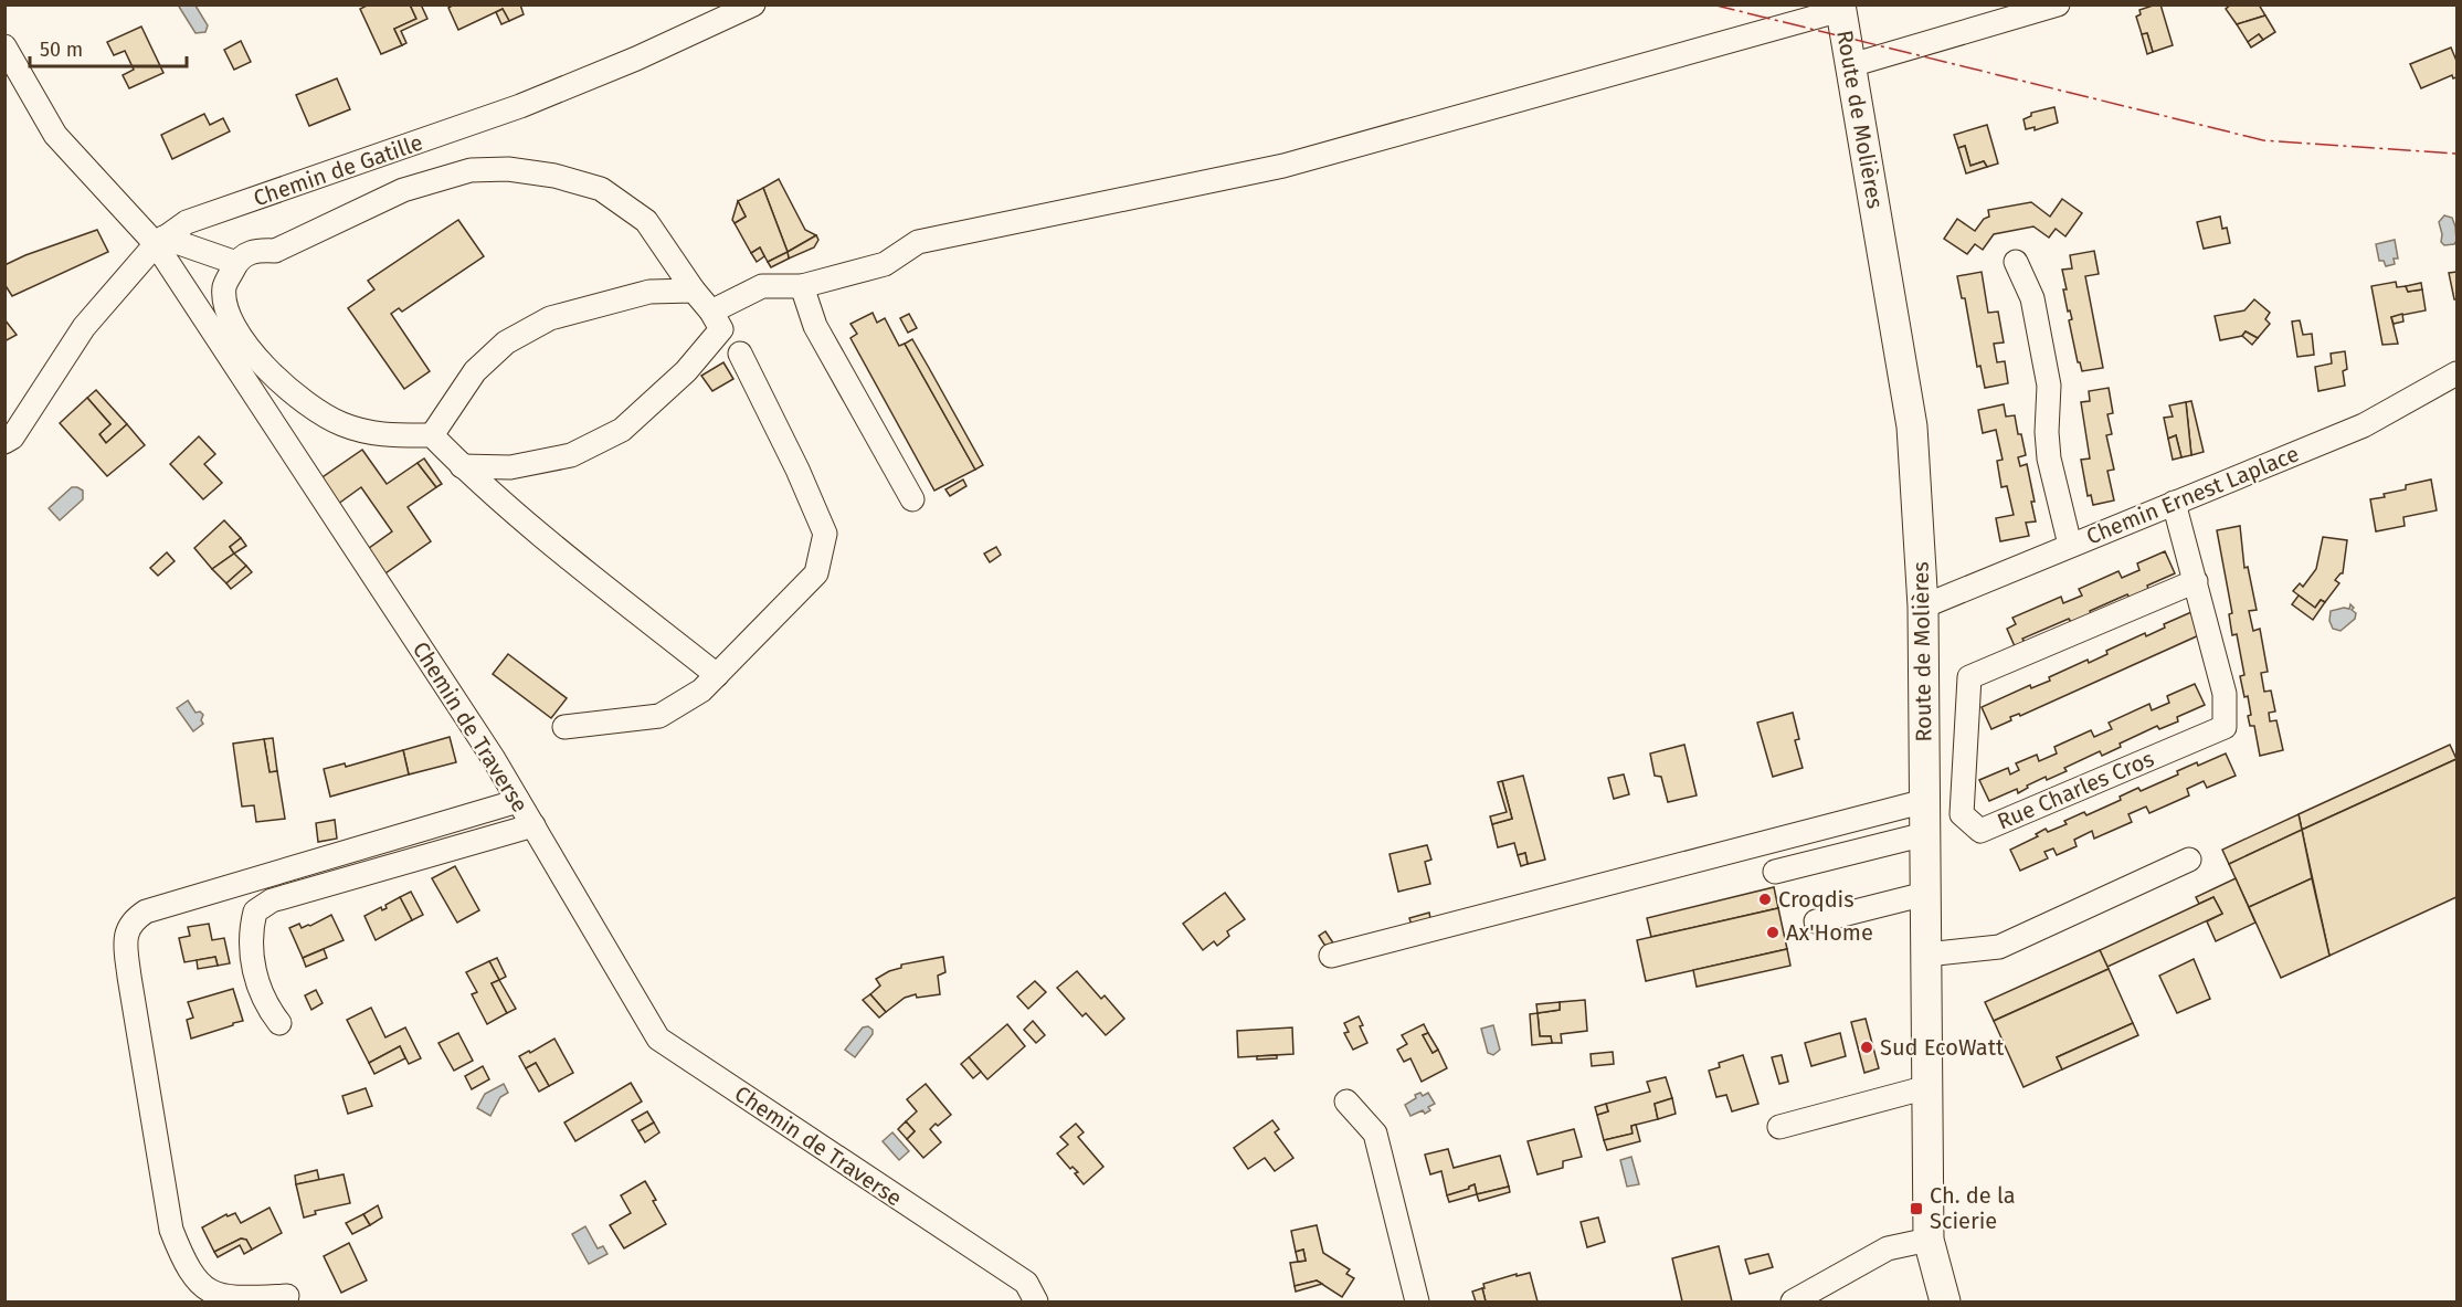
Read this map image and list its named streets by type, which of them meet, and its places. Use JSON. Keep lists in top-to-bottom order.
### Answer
{
  "streets": {
    "main road": ["Route de Molières"],
    "street": [
      "Chemin de Gatille",
      "Chemin Ernest Laplace",
      "Chemin de Traverse",
      "Rue Charles Cros"
    ]
  },
  "crossings": [
    ["Route de Molières", "Chemin Ernest Laplace"],
    ["Chemin de Gatille", "Chemin de Traverse"],
    ["Chemin Ernest Laplace", "Rue Charles Cros"]
  ],
  "places": {
    "other": ["Croqdis", "Ax'Home", "Sud EcoWatt"],
    "transit": ["Ch. de la Scierie"]
  },
  "scale_bar": "50 m"
}
